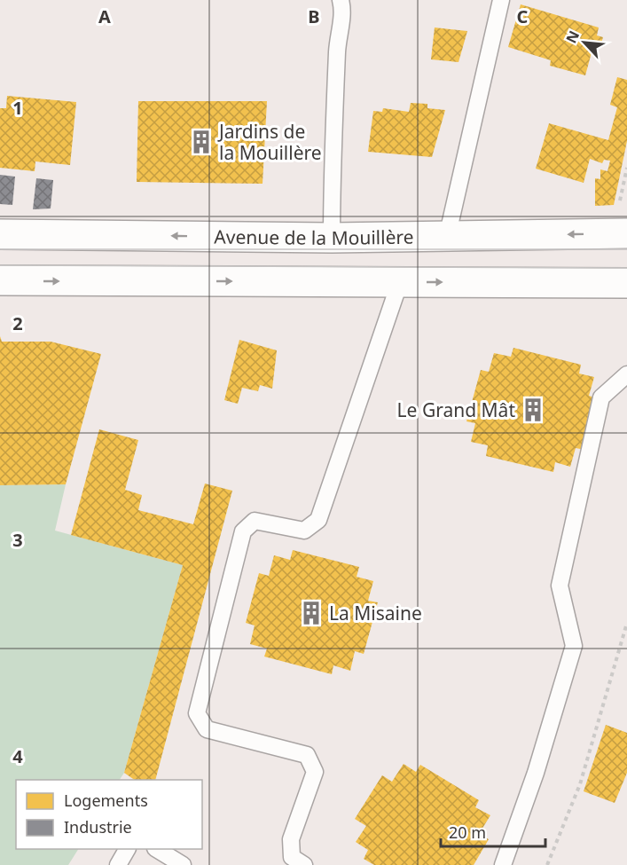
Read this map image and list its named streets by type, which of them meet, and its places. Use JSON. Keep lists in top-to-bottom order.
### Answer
{
  "streets": {
    "street": ["Avenue de la Mouillère"]
  },
  "places": {
    "building": ["Jardins de la Mouillère", "Le Grand Mât", "La Misaine"]
  },
  "legend": ["Logements", "Industrie"],
  "scale_bar": "20 m",
  "north": "top left",
  "grid": {
    "columns": ["A", "B", "C"],
    "rows": [
      "1",
      "2",
      "3",
      "4"
    ]
  }
}
